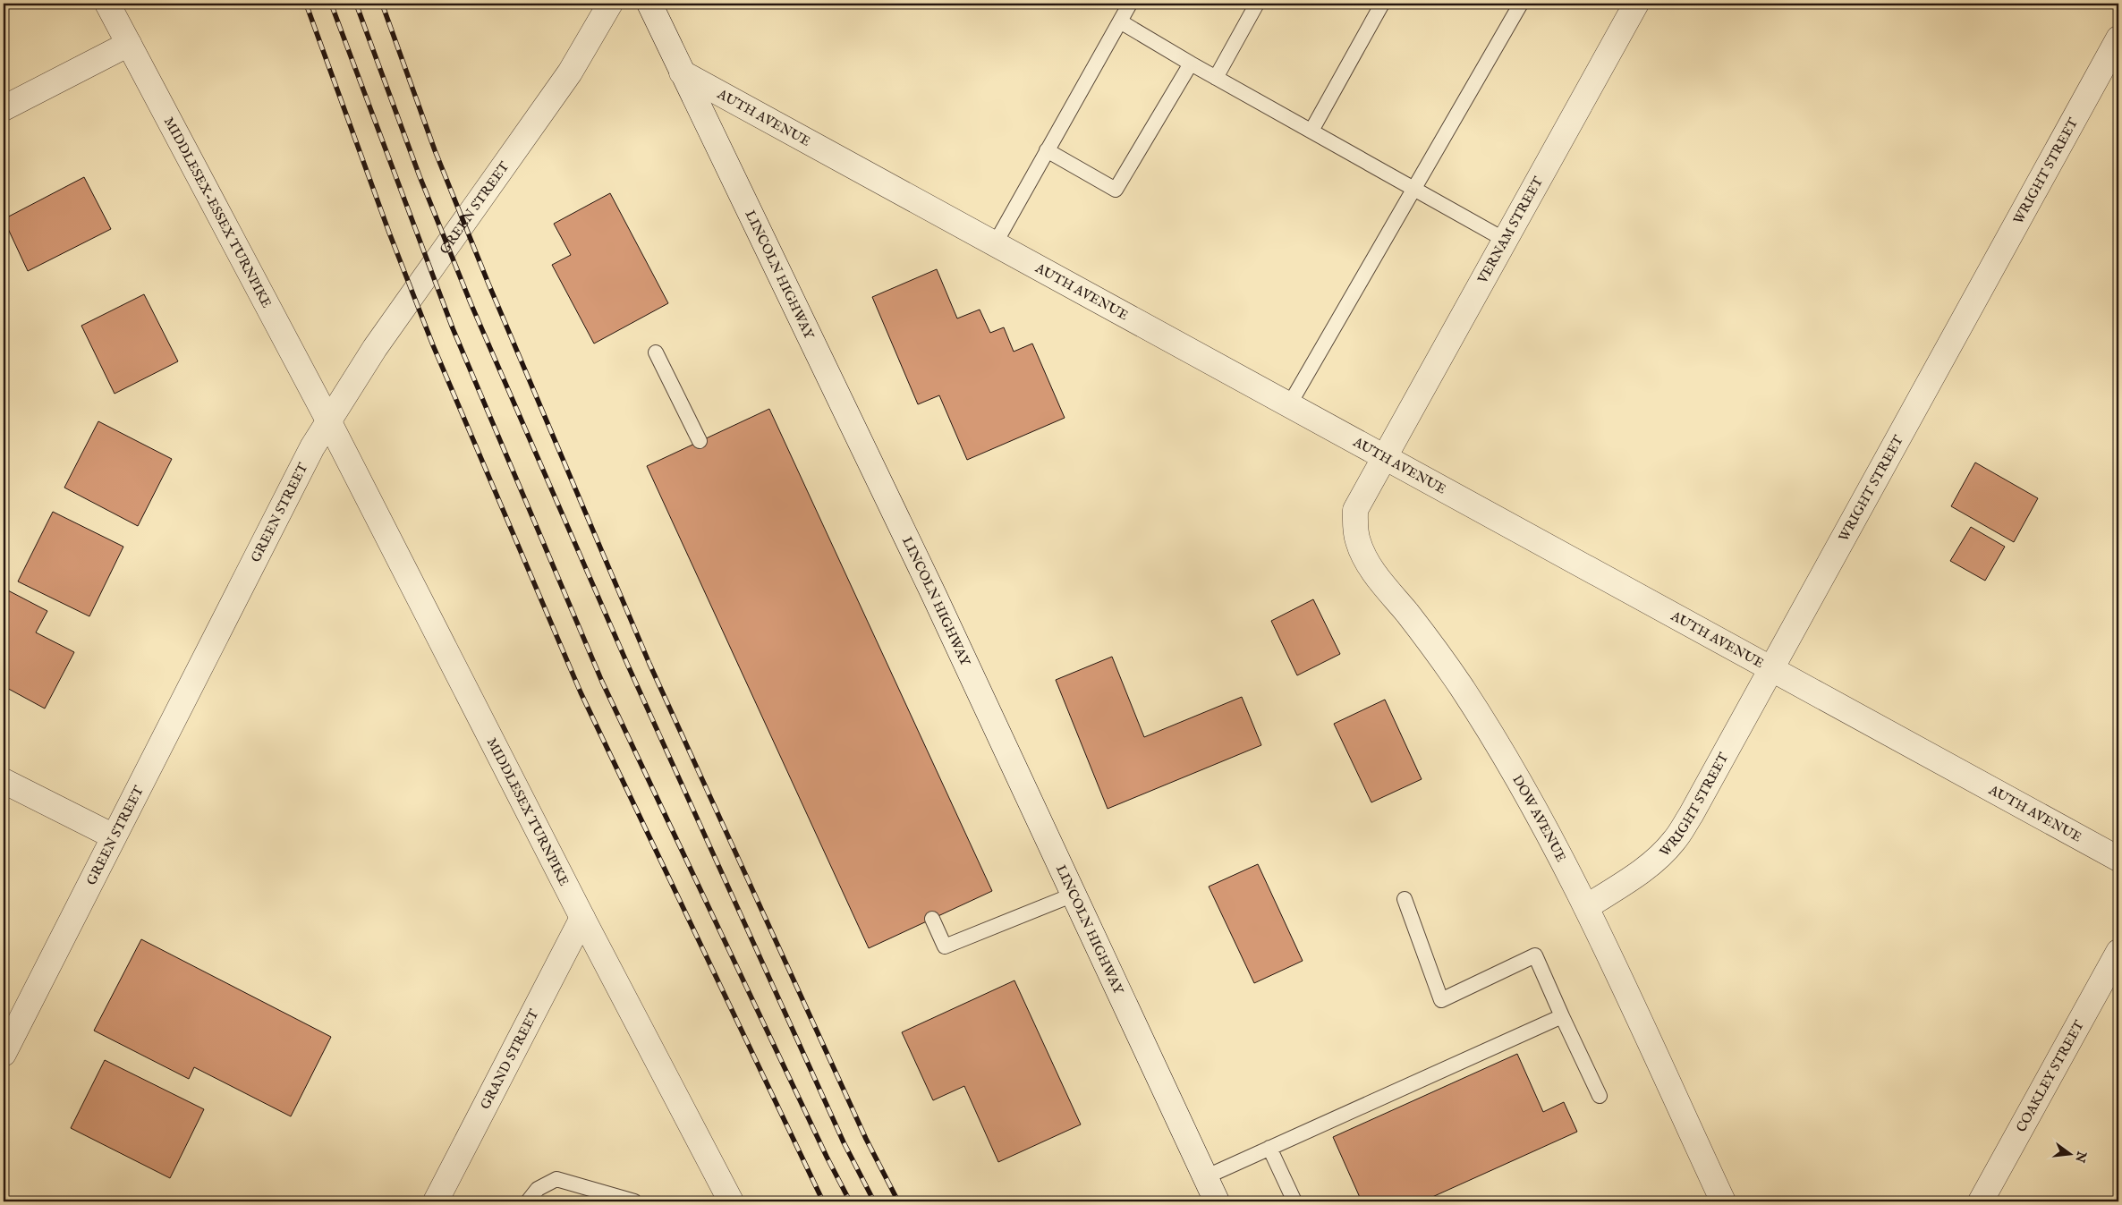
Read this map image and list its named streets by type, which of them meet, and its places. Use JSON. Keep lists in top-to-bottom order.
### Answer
{
  "streets": {
    "street": [
      "AUTH AVENUE",
      "WRIGHT STREET",
      "GREEN STREET",
      "MIDDLESEX-ESSEX TURNPIKE",
      "VERNAM STREET",
      "LINCOLN HIGHWAY",
      "MIDDLESEX TURNPIKE",
      "DOW AVENUE",
      "GRAND STREET",
      "COAKLEY STREET"
    ]
  },
  "crossings": [
    ["AUTH AVENUE", "WRIGHT STREET"],
    ["AUTH AVENUE", "VERNAM STREET"],
    ["AUTH AVENUE", "LINCOLN HIGHWAY"],
    ["AUTH AVENUE", "DOW AVENUE"],
    ["WRIGHT STREET", "DOW AVENUE"],
    ["GREEN STREET", "MIDDLESEX-ESSEX TURNPIKE"],
    ["GREEN STREET", "MIDDLESEX TURNPIKE"],
    ["MIDDLESEX-ESSEX TURNPIKE", "MIDDLESEX TURNPIKE"],
    ["VERNAM STREET", "DOW AVENUE"],
    ["MIDDLESEX TURNPIKE", "GRAND STREET"]
  ],
  "north": "right"
}
